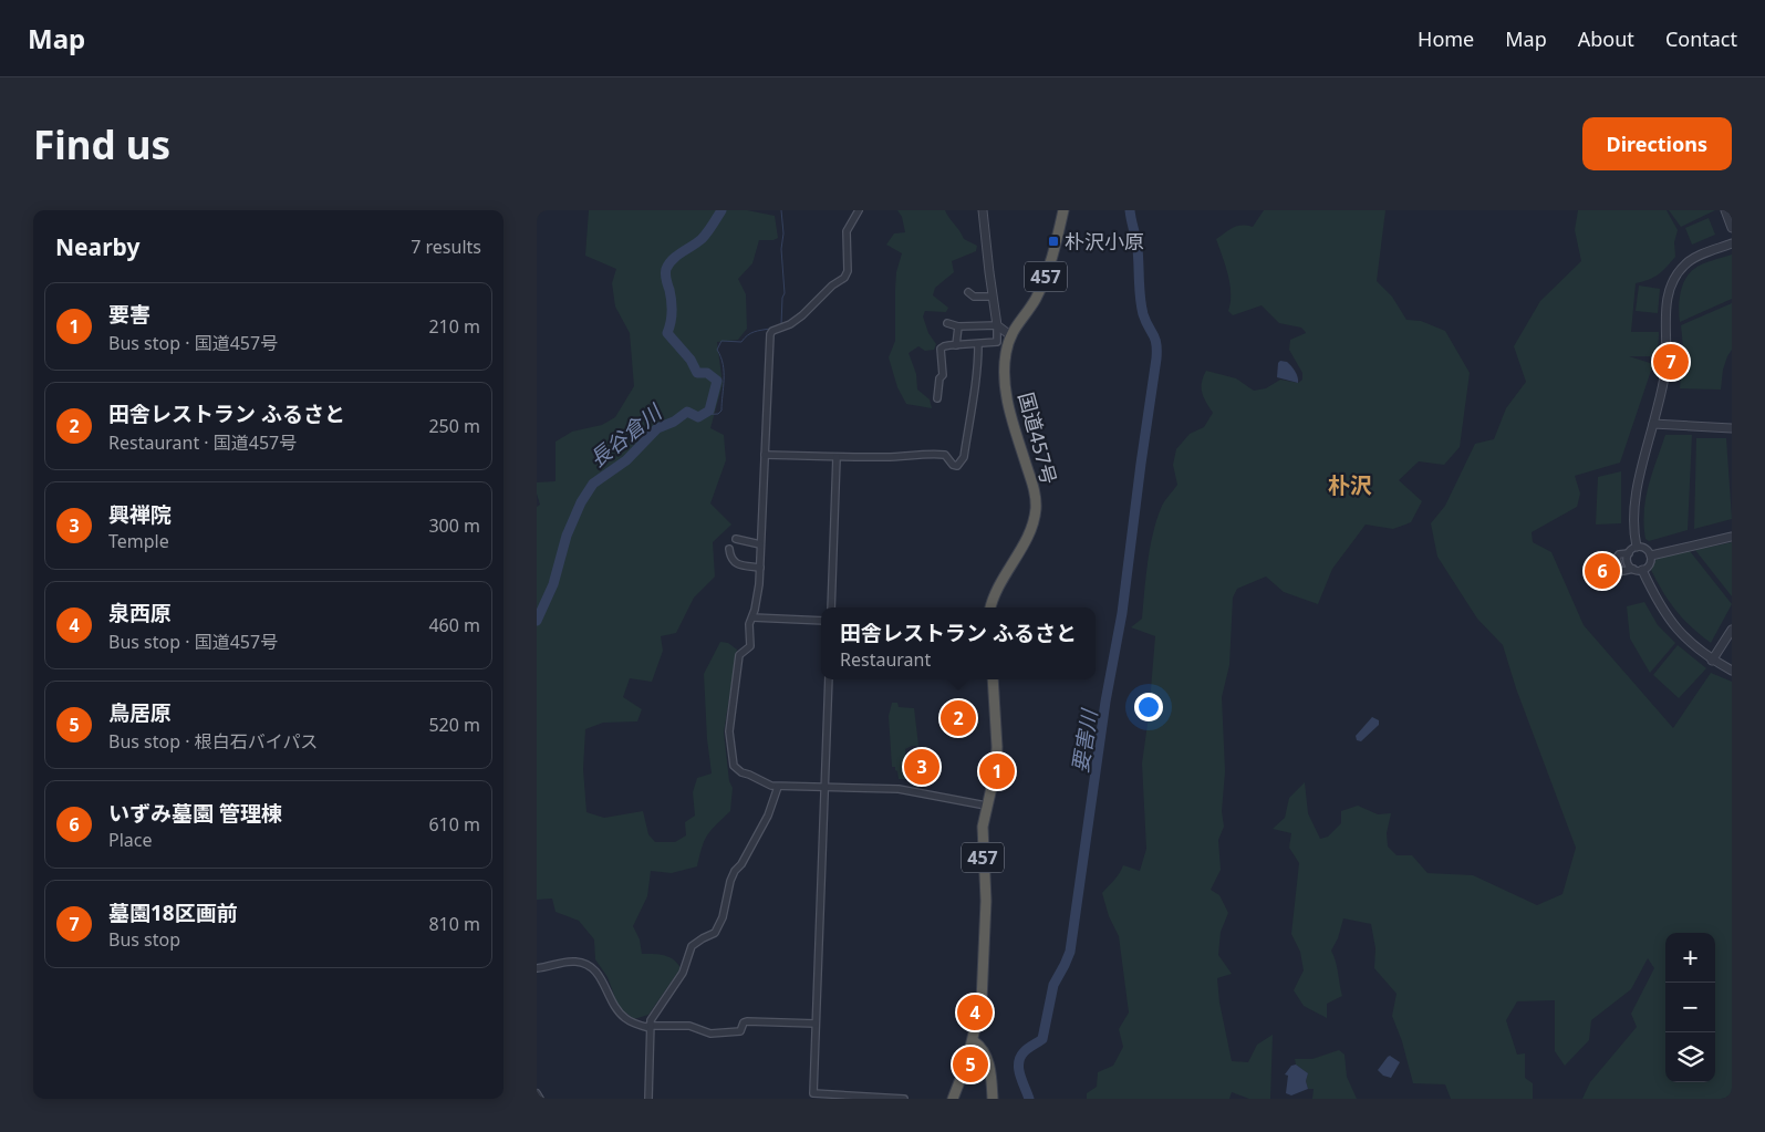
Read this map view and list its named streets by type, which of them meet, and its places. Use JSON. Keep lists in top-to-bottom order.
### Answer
{
  "streets": {
    "highway": ["457", "国道457号"]
  },
  "districts": ["朴沢"],
  "water": ["長谷倉川", "要害川"],
  "places": {
    "transit": ["朴沢小原"]
  },
  "page": {
    "header": "Map",
    "nav": [
      "Home",
      "Map",
      "About",
      "Contact"
    ],
    "buttons": "Directions",
    "title": "Find us",
    "heading": ["Nearby", "7 results"],
    "list": [
      {
        "mark": "1",
        "name": "要害",
        "note": "Bus stop · 国道457号",
        "value": "210 m"
      },
      {
        "mark": "2",
        "name": "田舎レストラン ふるさと",
        "note": "Restaurant · 国道457号",
        "value": "250 m"
      },
      {
        "mark": "3",
        "name": "興禅院",
        "note": "Temple",
        "value": "300 m"
      },
      {
        "mark": "4",
        "name": "泉西原",
        "note": "Bus stop · 国道457号",
        "value": "460 m"
      },
      {
        "mark": "5",
        "name": "鳥居原",
        "note": "Bus stop · 根白石バイパス",
        "value": "520 m"
      },
      {
        "mark": "6",
        "name": "いずみ墓園 管理棟",
        "note": "Place",
        "value": "610 m"
      },
      {
        "mark": "7",
        "name": "墓園18区画前",
        "note": "Bus stop",
        "value": "810 m"
      }
    ],
    "pins": [
      "7",
      "6",
      "2",
      "3",
      "1",
      "4",
      "5"
    ],
    "popup": ["田舎レストラン ふるさと", "Restaurant"],
    "map_buttons": ["+", "−"]
  }
}
